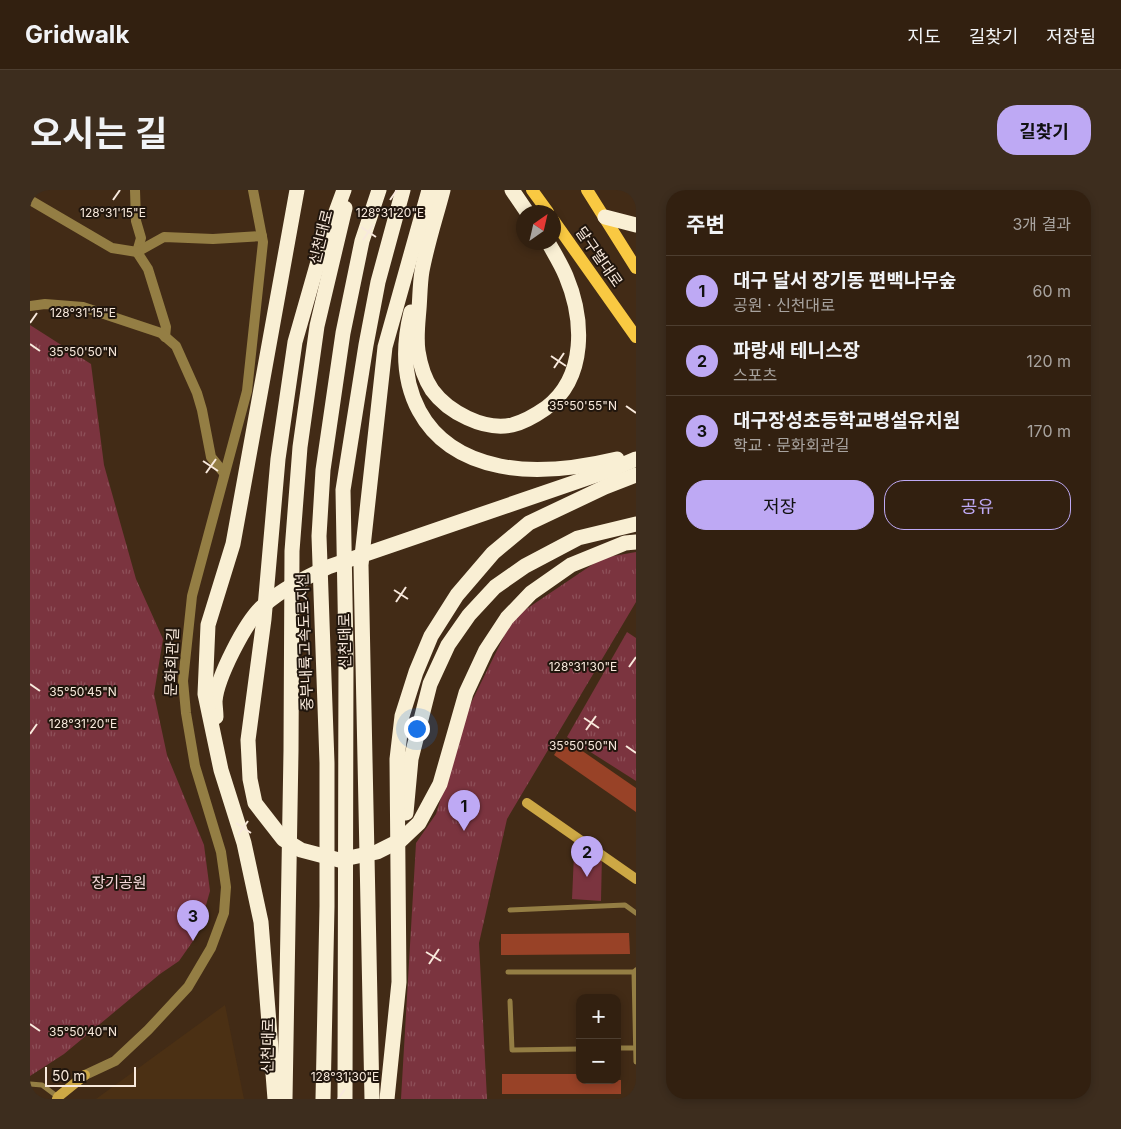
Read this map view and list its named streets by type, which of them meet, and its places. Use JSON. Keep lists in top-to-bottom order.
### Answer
{
  "streets": {
    "highway": ["신천대로", "중부내륙고속도로지선"],
    "main road": ["달구벌대로"],
    "street": ["문화회관길"]
  },
  "parks": ["장기공원"],
  "scale_bar": "50 m",
  "north": "top right",
  "page": {
    "header": "Gridwalk",
    "nav": ["지도", "길찾기", "저장됨"],
    "title": "오시는 길",
    "buttons": [
      "길찾기",
      ["저장", "공유"]
    ],
    "heading": ["주변", "3개 결과"],
    "list": [
      {
        "mark": "1",
        "name": "대구 달서 장기동 편백나무숲",
        "note": "공원 · 신천대로",
        "value": "60 m"
      },
      {
        "mark": "2",
        "name": "파랑새 테니스장",
        "note": "스포츠",
        "value": "120 m"
      },
      {
        "mark": "3",
        "name": "대구장성초등학교병설유치원",
        "note": "학교 · 문화회관길",
        "value": "170 m"
      }
    ],
    "pins": ["1", "2", "3"],
    "map_buttons": ["+", "−"],
    "scale": "50 m"
  },
  "coordinates": [
    "128°31'15\"E",
    "128°31'20\"E",
    "35°50'50\"N",
    "35°50'55\"N",
    "128°31'30\"E",
    "35°50'45\"N",
    "35°50'40\"N"
  ]
}
